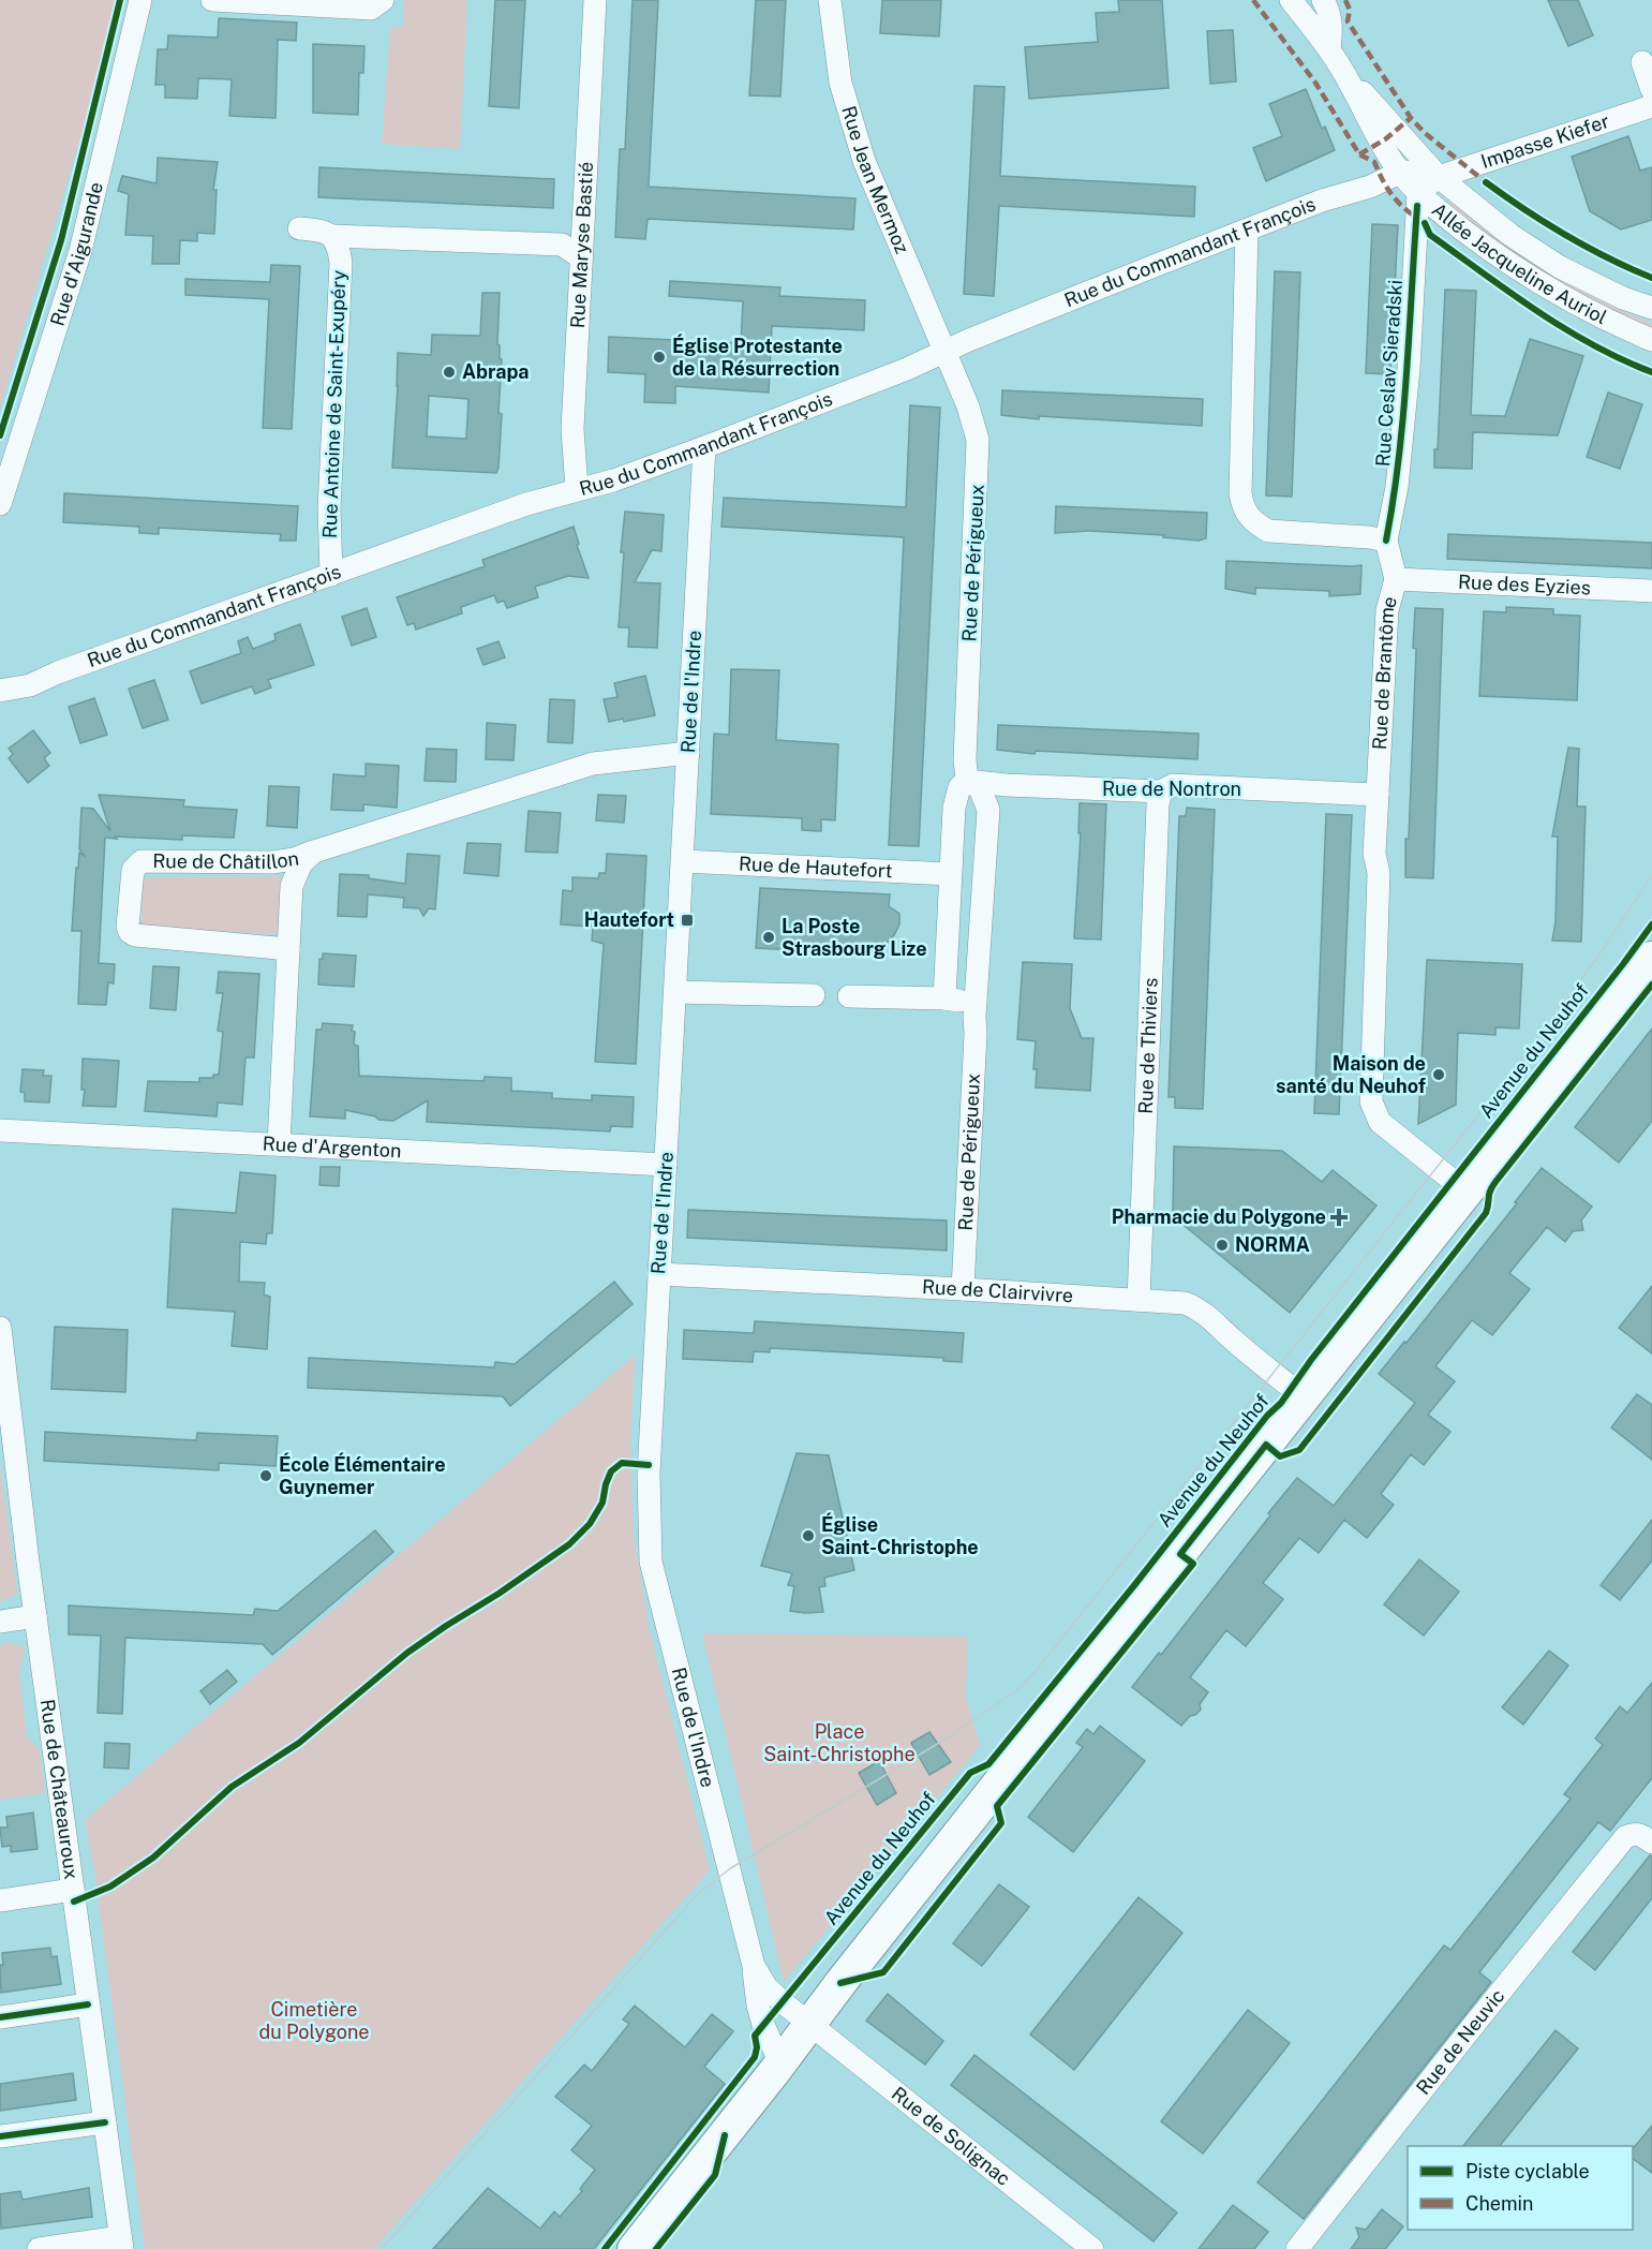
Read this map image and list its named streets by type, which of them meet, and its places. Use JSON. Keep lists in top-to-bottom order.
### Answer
{
  "streets": {
    "street": [
      "Impasse Kiefer",
      "Rue Jean Mermoz",
      "Rue Maryse Bastié",
      "Rue d'Aigurande",
      "Rue du Commandant François",
      "Allée Jacqueline Auriol",
      "Rue Ceslav Sieradski",
      "Rue Antoine de Saint-Exupéry",
      "Rue de Périgueux",
      "Rue des Eyzies",
      "Rue de Brantôme",
      "Rue de l'Indre",
      "Rue de Nontron",
      "Rue de Châtillon",
      "Rue de Hautefort",
      "Rue de Thiviers",
      "Avenue du Neuhof",
      "Rue d'Argenton",
      "Rue de Clairvivre",
      "Rue de Châteauroux",
      "Rue de Neuvic",
      "Rue de Solignac"
    ]
  },
  "crossings": [
    ["Impasse Kiefer", "Allée Jacqueline Auriol"],
    ["Rue Jean Mermoz", "Rue du Commandant François"],
    ["Rue Jean Mermoz", "Rue de Périgueux"],
    ["Rue Maryse Bastié", "Rue du Commandant François"],
    ["Rue du Commandant François", "Allée Jacqueline Auriol"],
    ["Rue du Commandant François", "Rue Antoine de Saint-Exupéry"],
    ["Rue du Commandant François", "Rue de Périgueux"],
    ["Rue du Commandant François", "Rue de l'Indre"],
    ["Allée Jacqueline Auriol", "Rue Ceslav Sieradski"],
    ["Rue Ceslav Sieradski", "Rue de Brantôme"],
    ["Rue de Périgueux", "Rue de Nontron"],
    ["Rue de Périgueux", "Rue de Hautefort"],
    ["Rue de Périgueux", "Rue de Clairvivre"],
    ["Rue des Eyzies", "Rue de Brantôme"],
    ["Rue de Brantôme", "Rue de Nontron"],
    ["Rue de Brantôme", "Avenue du Neuhof"],
    ["Rue de l'Indre", "Rue de Châtillon"],
    ["Rue de l'Indre", "Rue de Hautefort"],
    ["Rue de l'Indre", "Avenue du Neuhof"],
    ["Rue de l'Indre", "Rue d'Argenton"],
    ["Rue de l'Indre", "Rue de Clairvivre"],
    ["Rue de l'Indre", "Rue de Solignac"],
    ["Rue de Nontron", "Rue de Thiviers"],
    ["Rue de Châtillon", "Rue d'Argenton"],
    ["Rue de Thiviers", "Rue de Clairvivre"],
    ["Avenue du Neuhof", "Rue de Clairvivre"],
    ["Avenue du Neuhof", "Rue de Solignac"]
  ],
  "parks": ["Place Saint-Christophe", "Cimetière du Polygone"],
  "places": {
    "other": [
      "Église Protestante de la Résurrection",
      "Abrapa",
      "La Poste Strasbourg Lize",
      "Maison de santé du Neuhof",
      "NORMA",
      "École Élémentaire Guynemer",
      "Église Saint-Christophe"
    ],
    "transit": ["Hautefort"],
    "health": ["Pharmacie du Polygone"]
  },
  "legend": ["Piste cyclable", "Chemin"]
}
